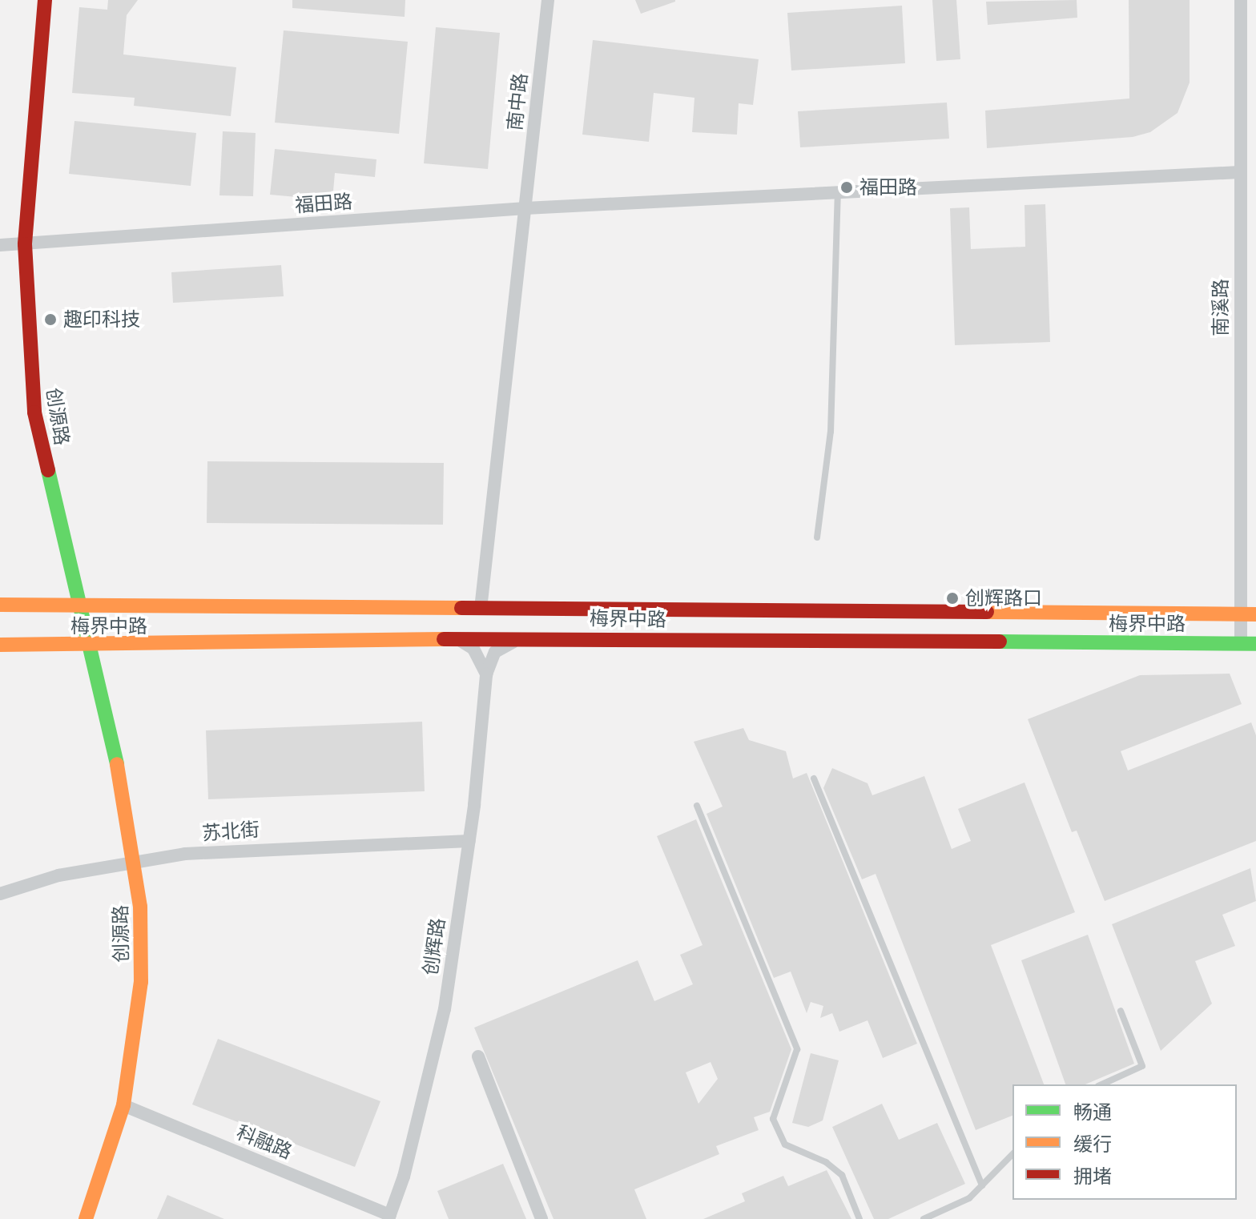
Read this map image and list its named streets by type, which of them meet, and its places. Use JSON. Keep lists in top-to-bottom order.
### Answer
{
  "streets": {
    "main road": ["创源路", "梅界中路"],
    "street": [
      "南中路",
      "福田路",
      "南溪路",
      "苏北街",
      "创辉路",
      "科融路"
    ]
  },
  "crossings": [
    ["南中路", "福田路"],
    ["南中路", "梅界中路"],
    ["福田路", "南溪路"],
    ["福田路", "创源路"],
    ["南溪路", "梅界中路"],
    ["创源路", "梅界中路"],
    ["创源路", "苏北街"],
    ["创源路", "科融路"],
    ["苏北街", "创辉路"],
    ["创辉路", "科融路"]
  ],
  "places": ["福田路", "趣印科技", "创辉路口"],
  "legend": ["畅通", "缓行", "拥堵"]
}
